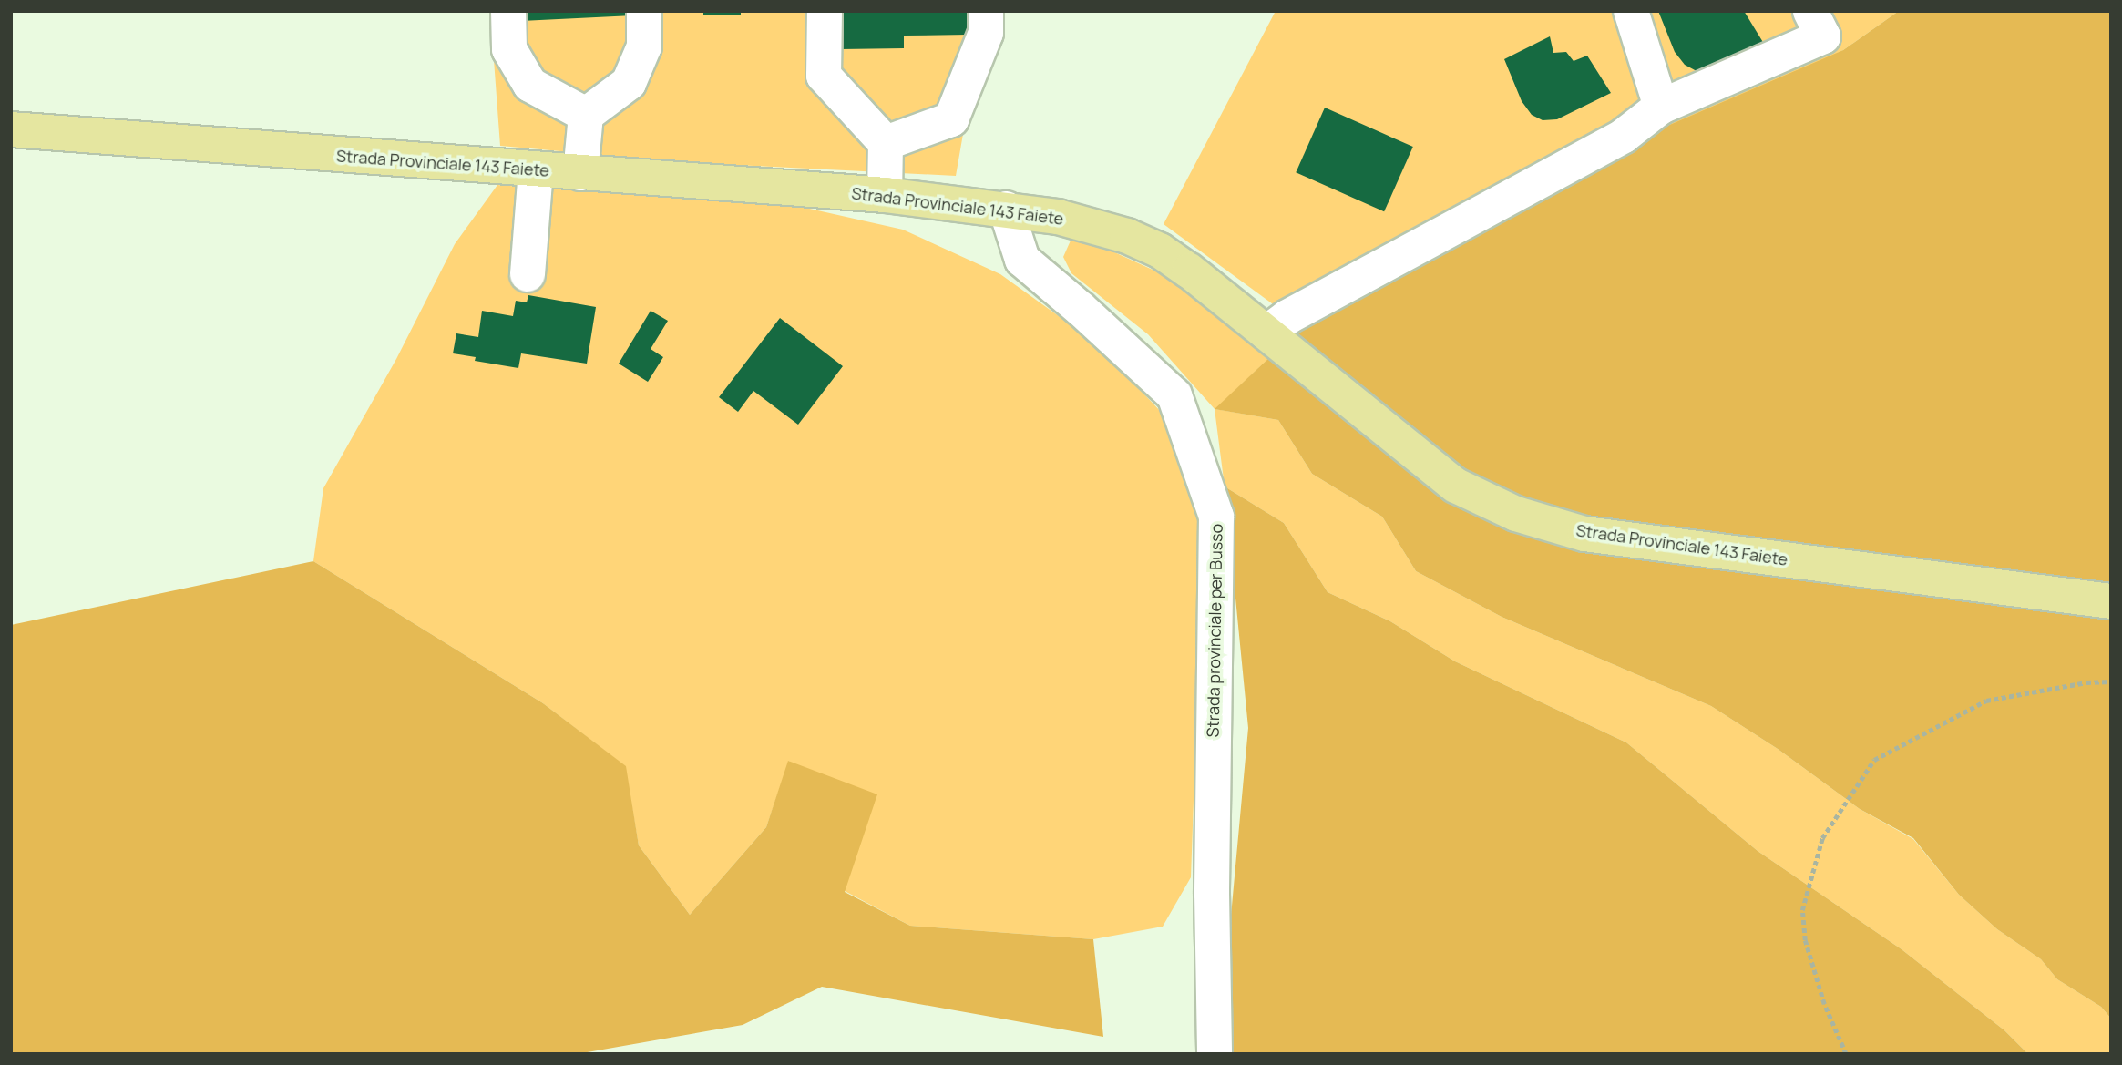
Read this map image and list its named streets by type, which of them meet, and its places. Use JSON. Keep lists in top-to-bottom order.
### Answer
{
  "streets": {
    "main road": ["Strada Provinciale 143 Faiete"],
    "street": ["Strada provinciale per Busso"]
  },
  "crossings": [
    ["Strada Provinciale 143 Faiete", "Strada provinciale per Busso"]
  ]
}
